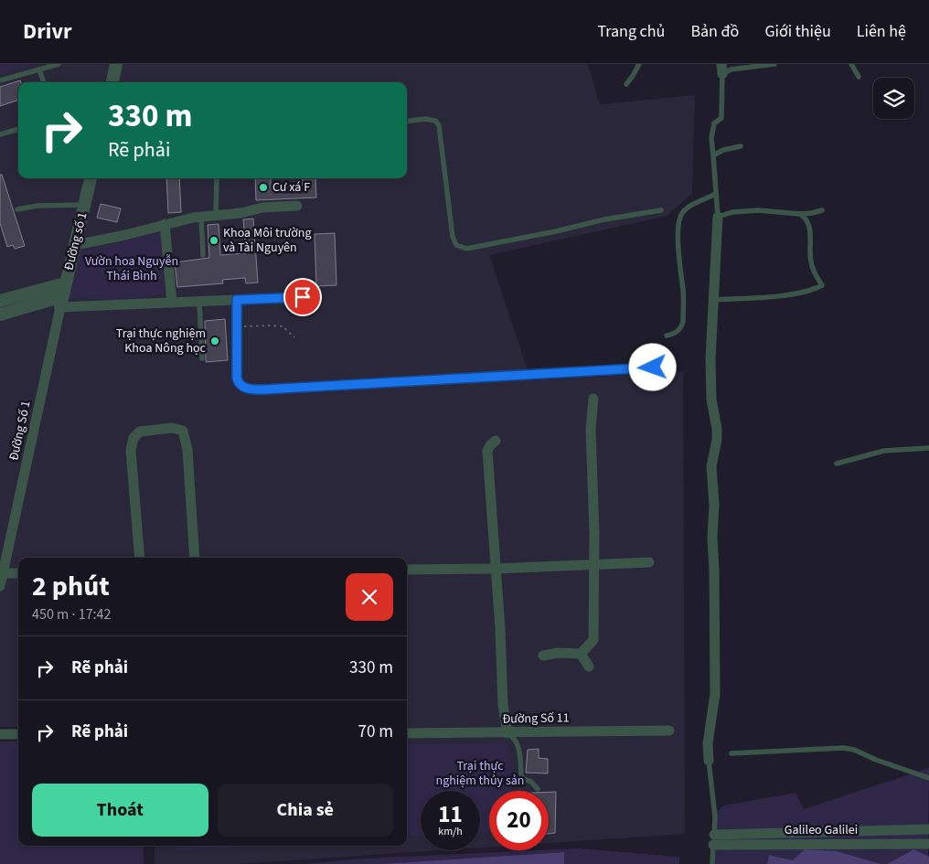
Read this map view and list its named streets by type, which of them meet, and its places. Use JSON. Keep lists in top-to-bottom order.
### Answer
{
  "streets": {
    "street": [
      "Đường số 1",
      "Đường Số 1",
      "Đường Số 11",
      "Galileo Galilei"
    ]
  },
  "crossings": [
    ["Đường số 1", "Đường Số 1"]
  ],
  "parks": ["Vườn hoa Nguyễn Thái Bình", "Trại thực nghiệm thủy sản"],
  "places": ["Cư xá F", "Khoa Môi trường và Tài Nguyên", "Trại thực nghiệm Khoa Nông học"],
  "page": {
    "header": "Drivr",
    "nav": [
      "Trang chủ",
      "Bản đồ",
      "Giới thiệu",
      "Liên hệ"
    ],
    "turn": ["330 m", "Rẽ phải"],
    "heading": ["2 phút", "450 m · 17:42"],
    "list": [
      {
        "name": "Rẽ phải",
        "value": "330 m"
      },
      {
        "name": "Rẽ phải",
        "value": "70 m"
      }
    ],
    "buttons": ["Thoát", "Chia sẻ"],
    "speed": "11 km/h",
    "limit": "20"
  }
}
